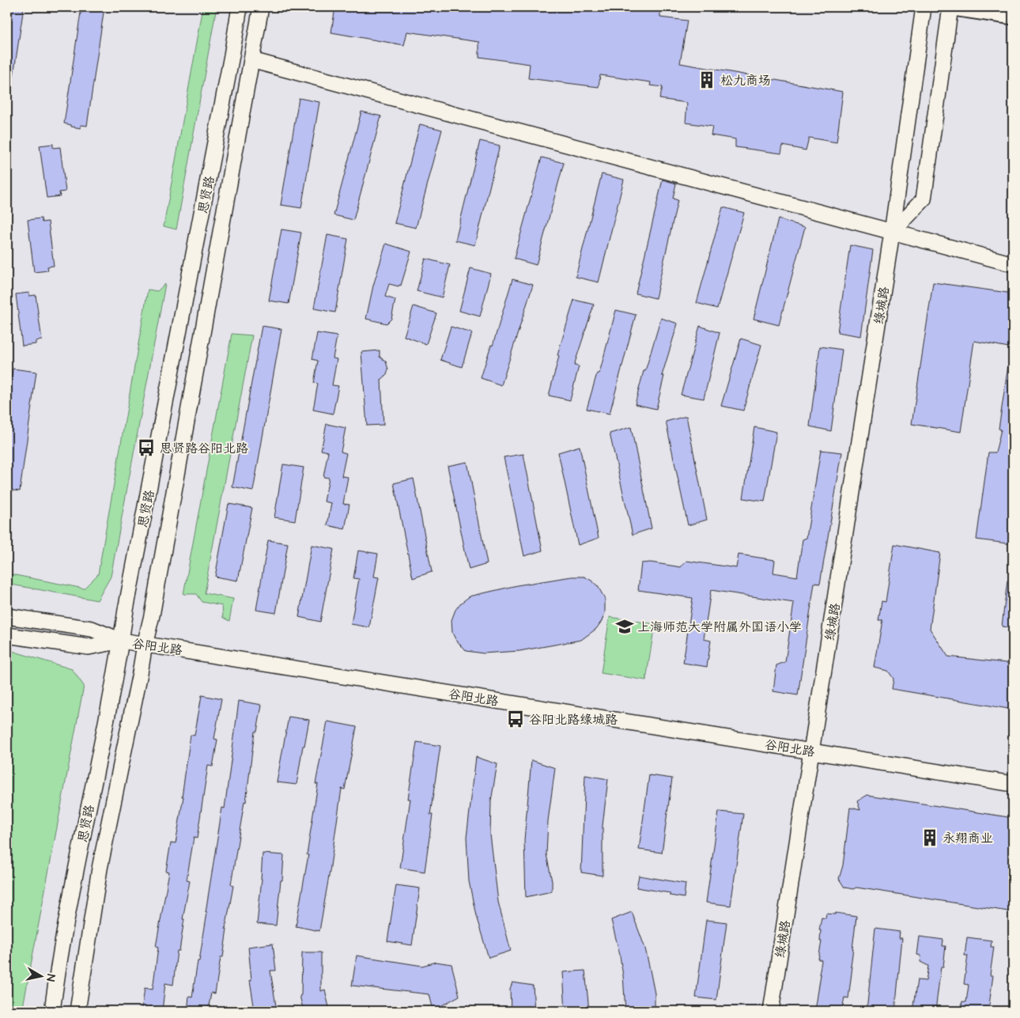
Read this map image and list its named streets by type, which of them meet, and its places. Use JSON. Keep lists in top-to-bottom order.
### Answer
{
  "streets": {
    "main road": ["思贤路", "绿城路", "谷阳北路"]
  },
  "crossings": [
    ["思贤路", "谷阳北路"],
    ["绿城路", "谷阳北路"]
  ],
  "places": {
    "building": ["松九商场", "永翔商业"],
    "bus stop": ["思贤路谷阳北路", "谷阳北路绿城路"],
    "school or university": ["上海师范大学附属外国语小学"]
  },
  "north": "right"
}
